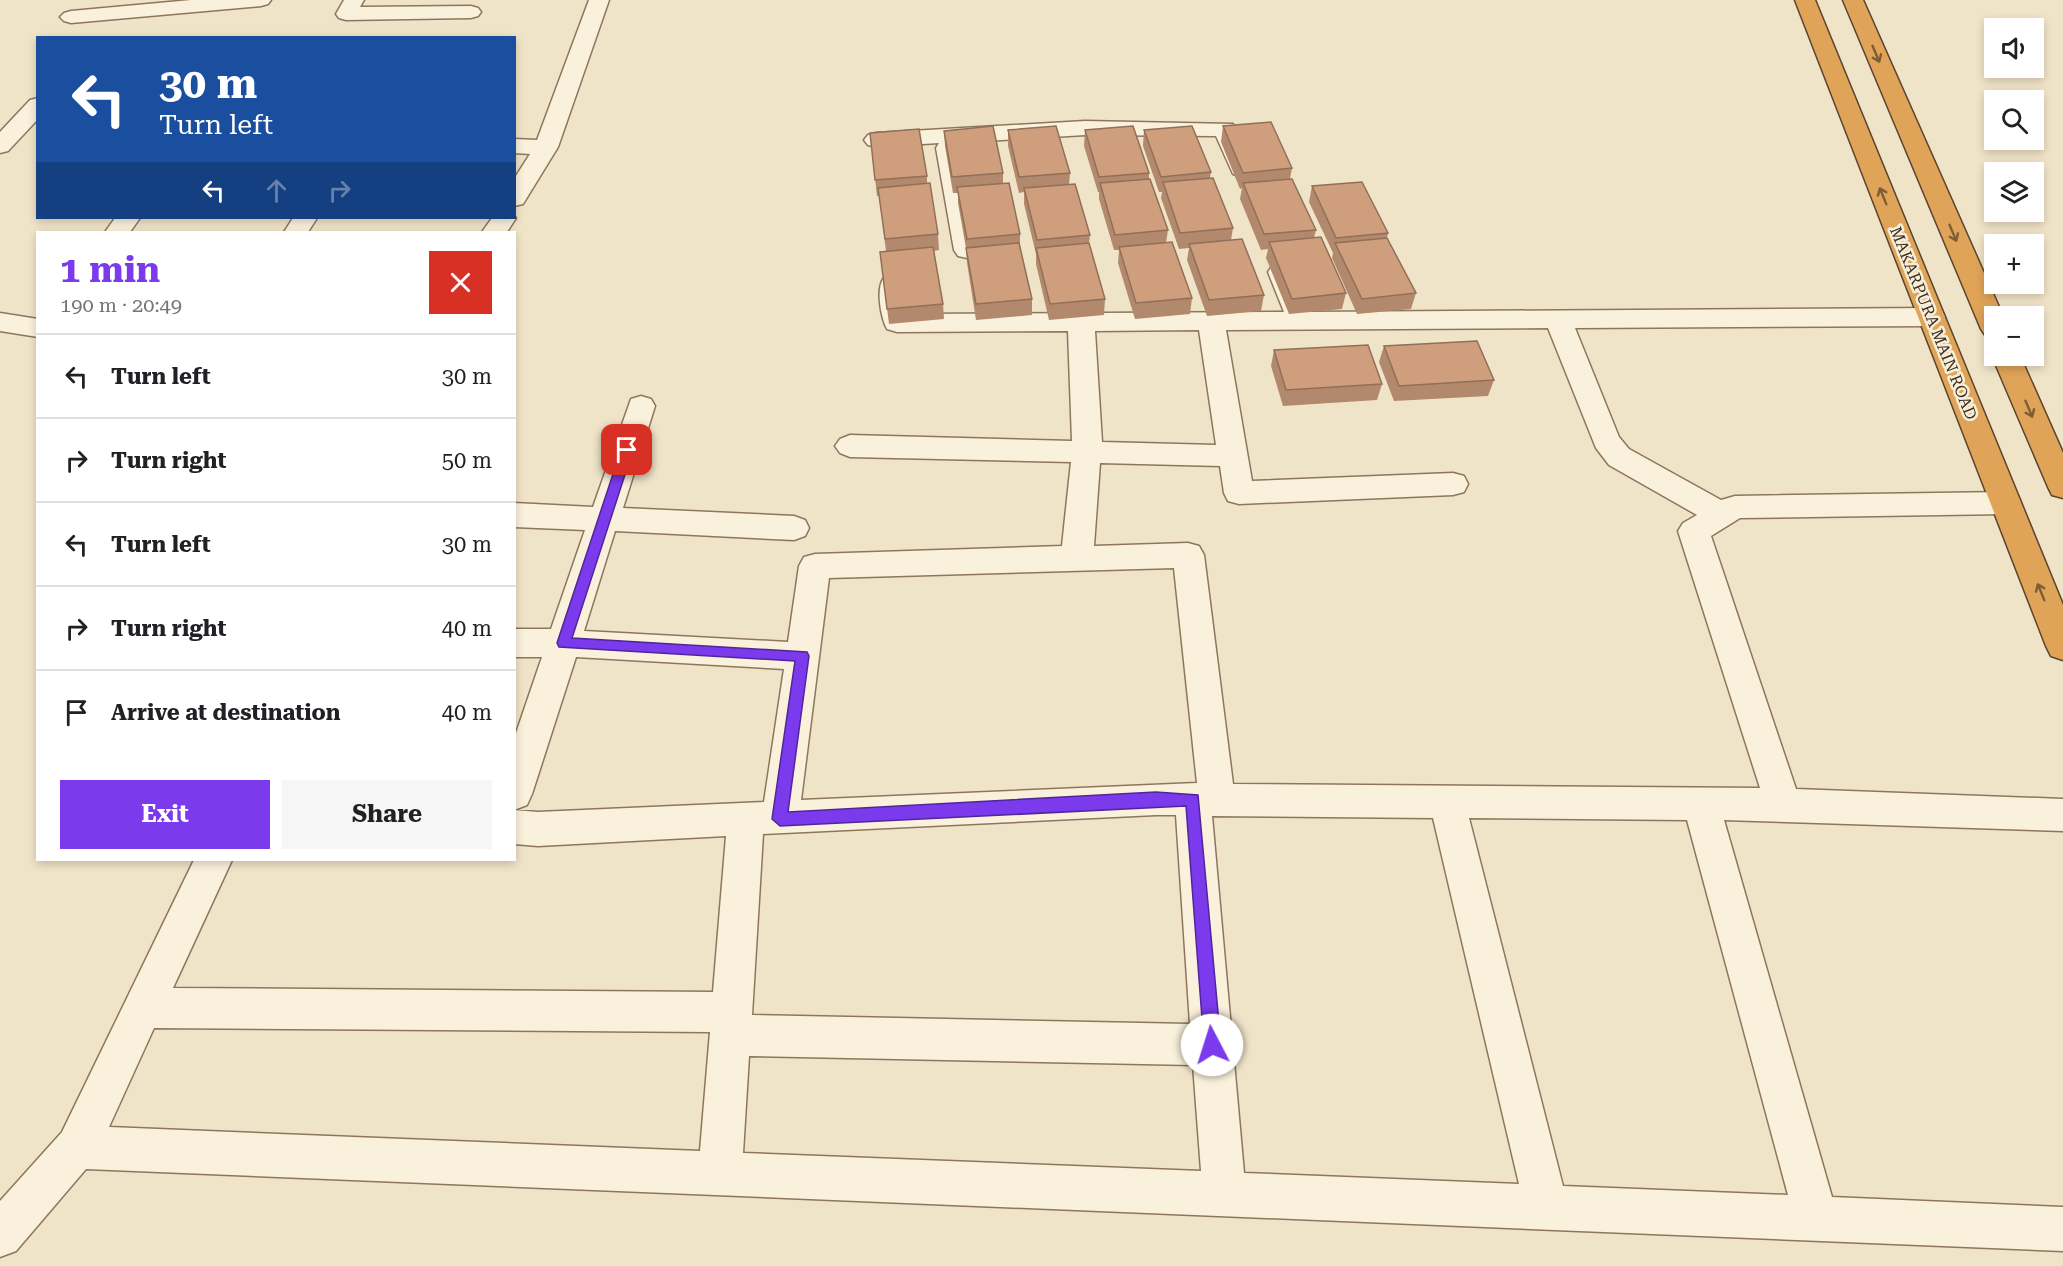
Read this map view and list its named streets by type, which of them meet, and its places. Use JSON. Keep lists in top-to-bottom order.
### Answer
{
  "streets": {
    "highway": ["MAKARPURA MAIN ROAD"]
  },
  "page": {
    "map_buttons": ["+", "−"],
    "turn": ["30 m", "Turn left"],
    "heading": ["1 min", "190 m · 20:49"],
    "list": [
      {
        "name": "Turn left",
        "value": "30 m"
      },
      {
        "name": "Turn right",
        "value": "50 m"
      },
      {
        "name": "Turn left",
        "value": "30 m"
      },
      {
        "name": "Turn right",
        "value": "40 m"
      },
      {
        "name": "Arrive at destination",
        "value": "40 m"
      }
    ],
    "buttons": ["Exit", "Share"]
  }
}
